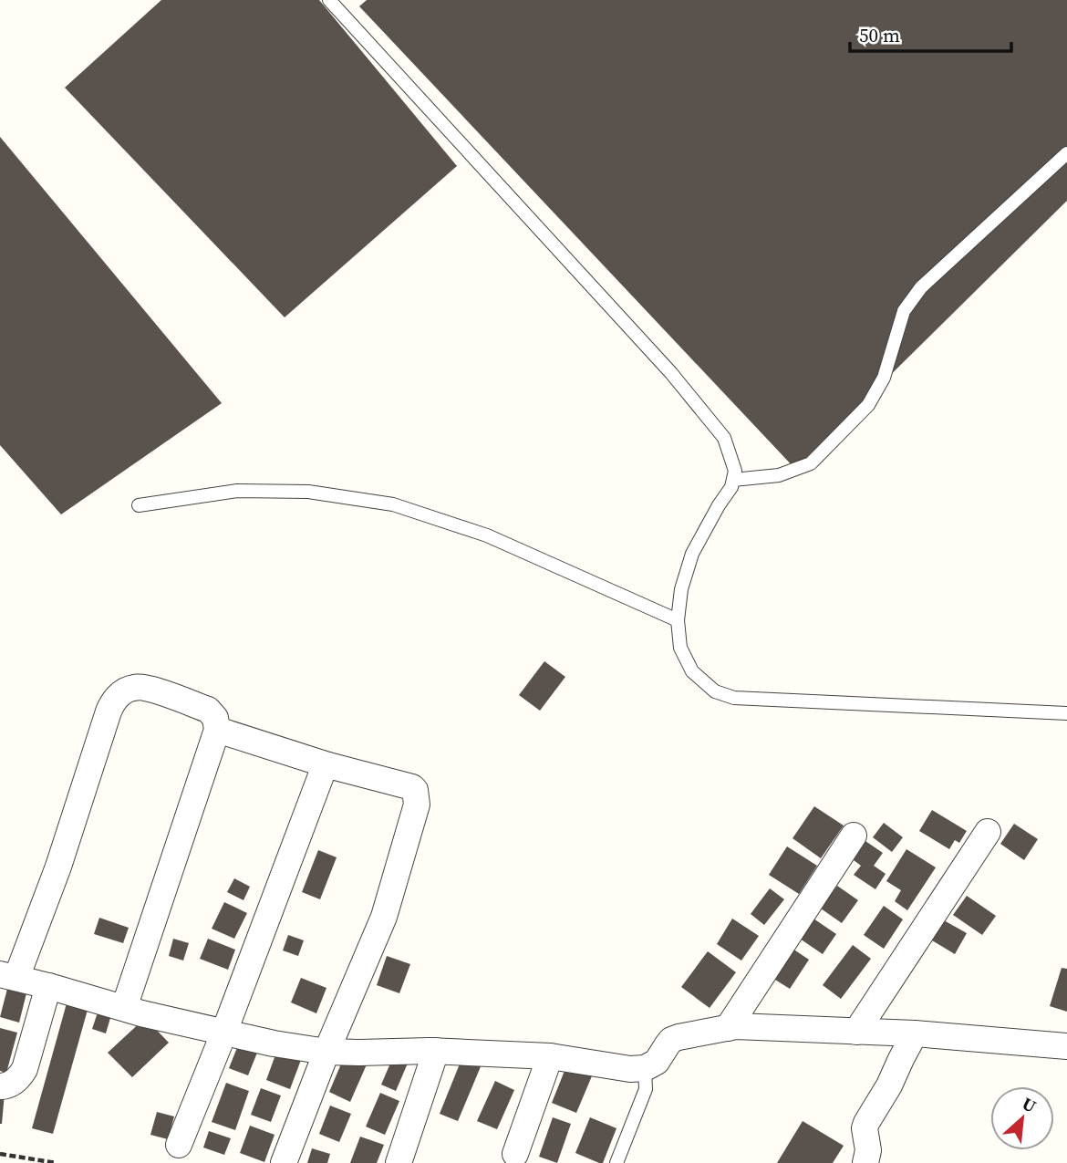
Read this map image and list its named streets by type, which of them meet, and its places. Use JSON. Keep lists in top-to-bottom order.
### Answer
{
  "scale_bar": "50 m",
  "north": "top right"
}
